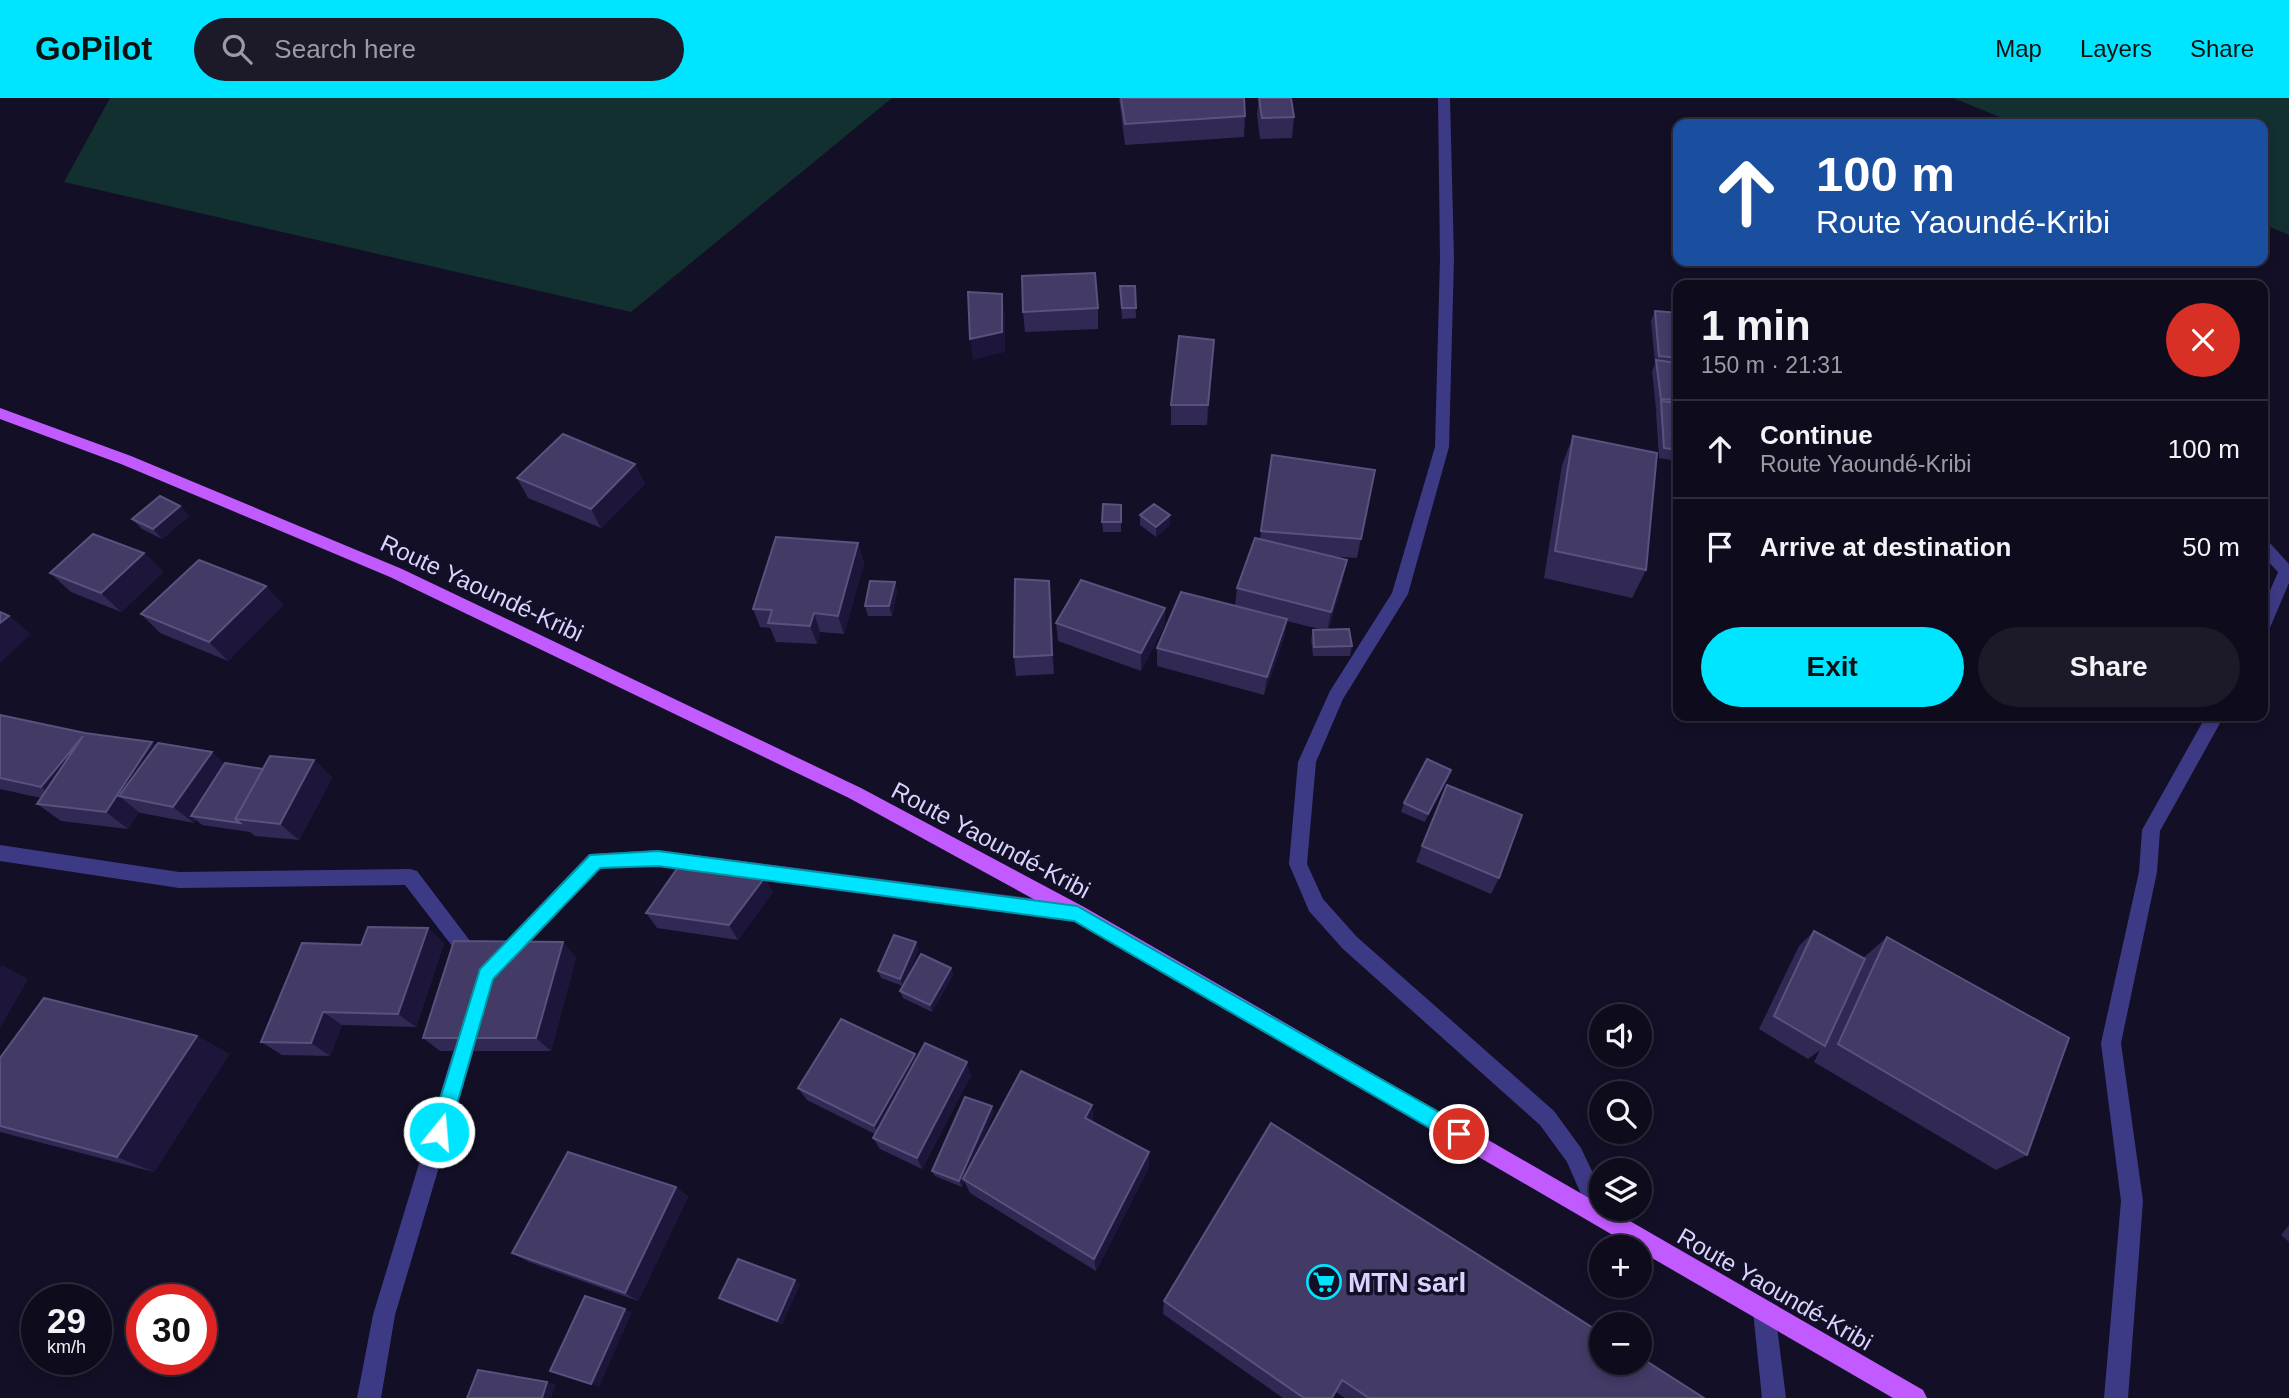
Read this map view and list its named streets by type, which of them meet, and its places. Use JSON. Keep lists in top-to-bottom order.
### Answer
{
  "streets": {
    "main road": ["Route Yaoundé-Kribi"]
  },
  "places": {
    "supermarket": ["MTN sarl"]
  },
  "page": {
    "header": "GoPilot",
    "search": "Search here",
    "nav": ["Map", "Layers", "Share"],
    "turn": ["100 m", "Route Yaoundé-Kribi"],
    "heading": ["1 min", "150 m · 21:31"],
    "list": [
      {
        "name": "Continue",
        "note": "Route Yaoundé-Kribi",
        "value": "100 m"
      },
      {
        "name": "Arrive at destination",
        "value": "50 m"
      }
    ],
    "buttons": ["Exit", "Share"],
    "map_buttons": ["+", "−"],
    "speed": "29 km/h",
    "limit": "30"
  }
}
